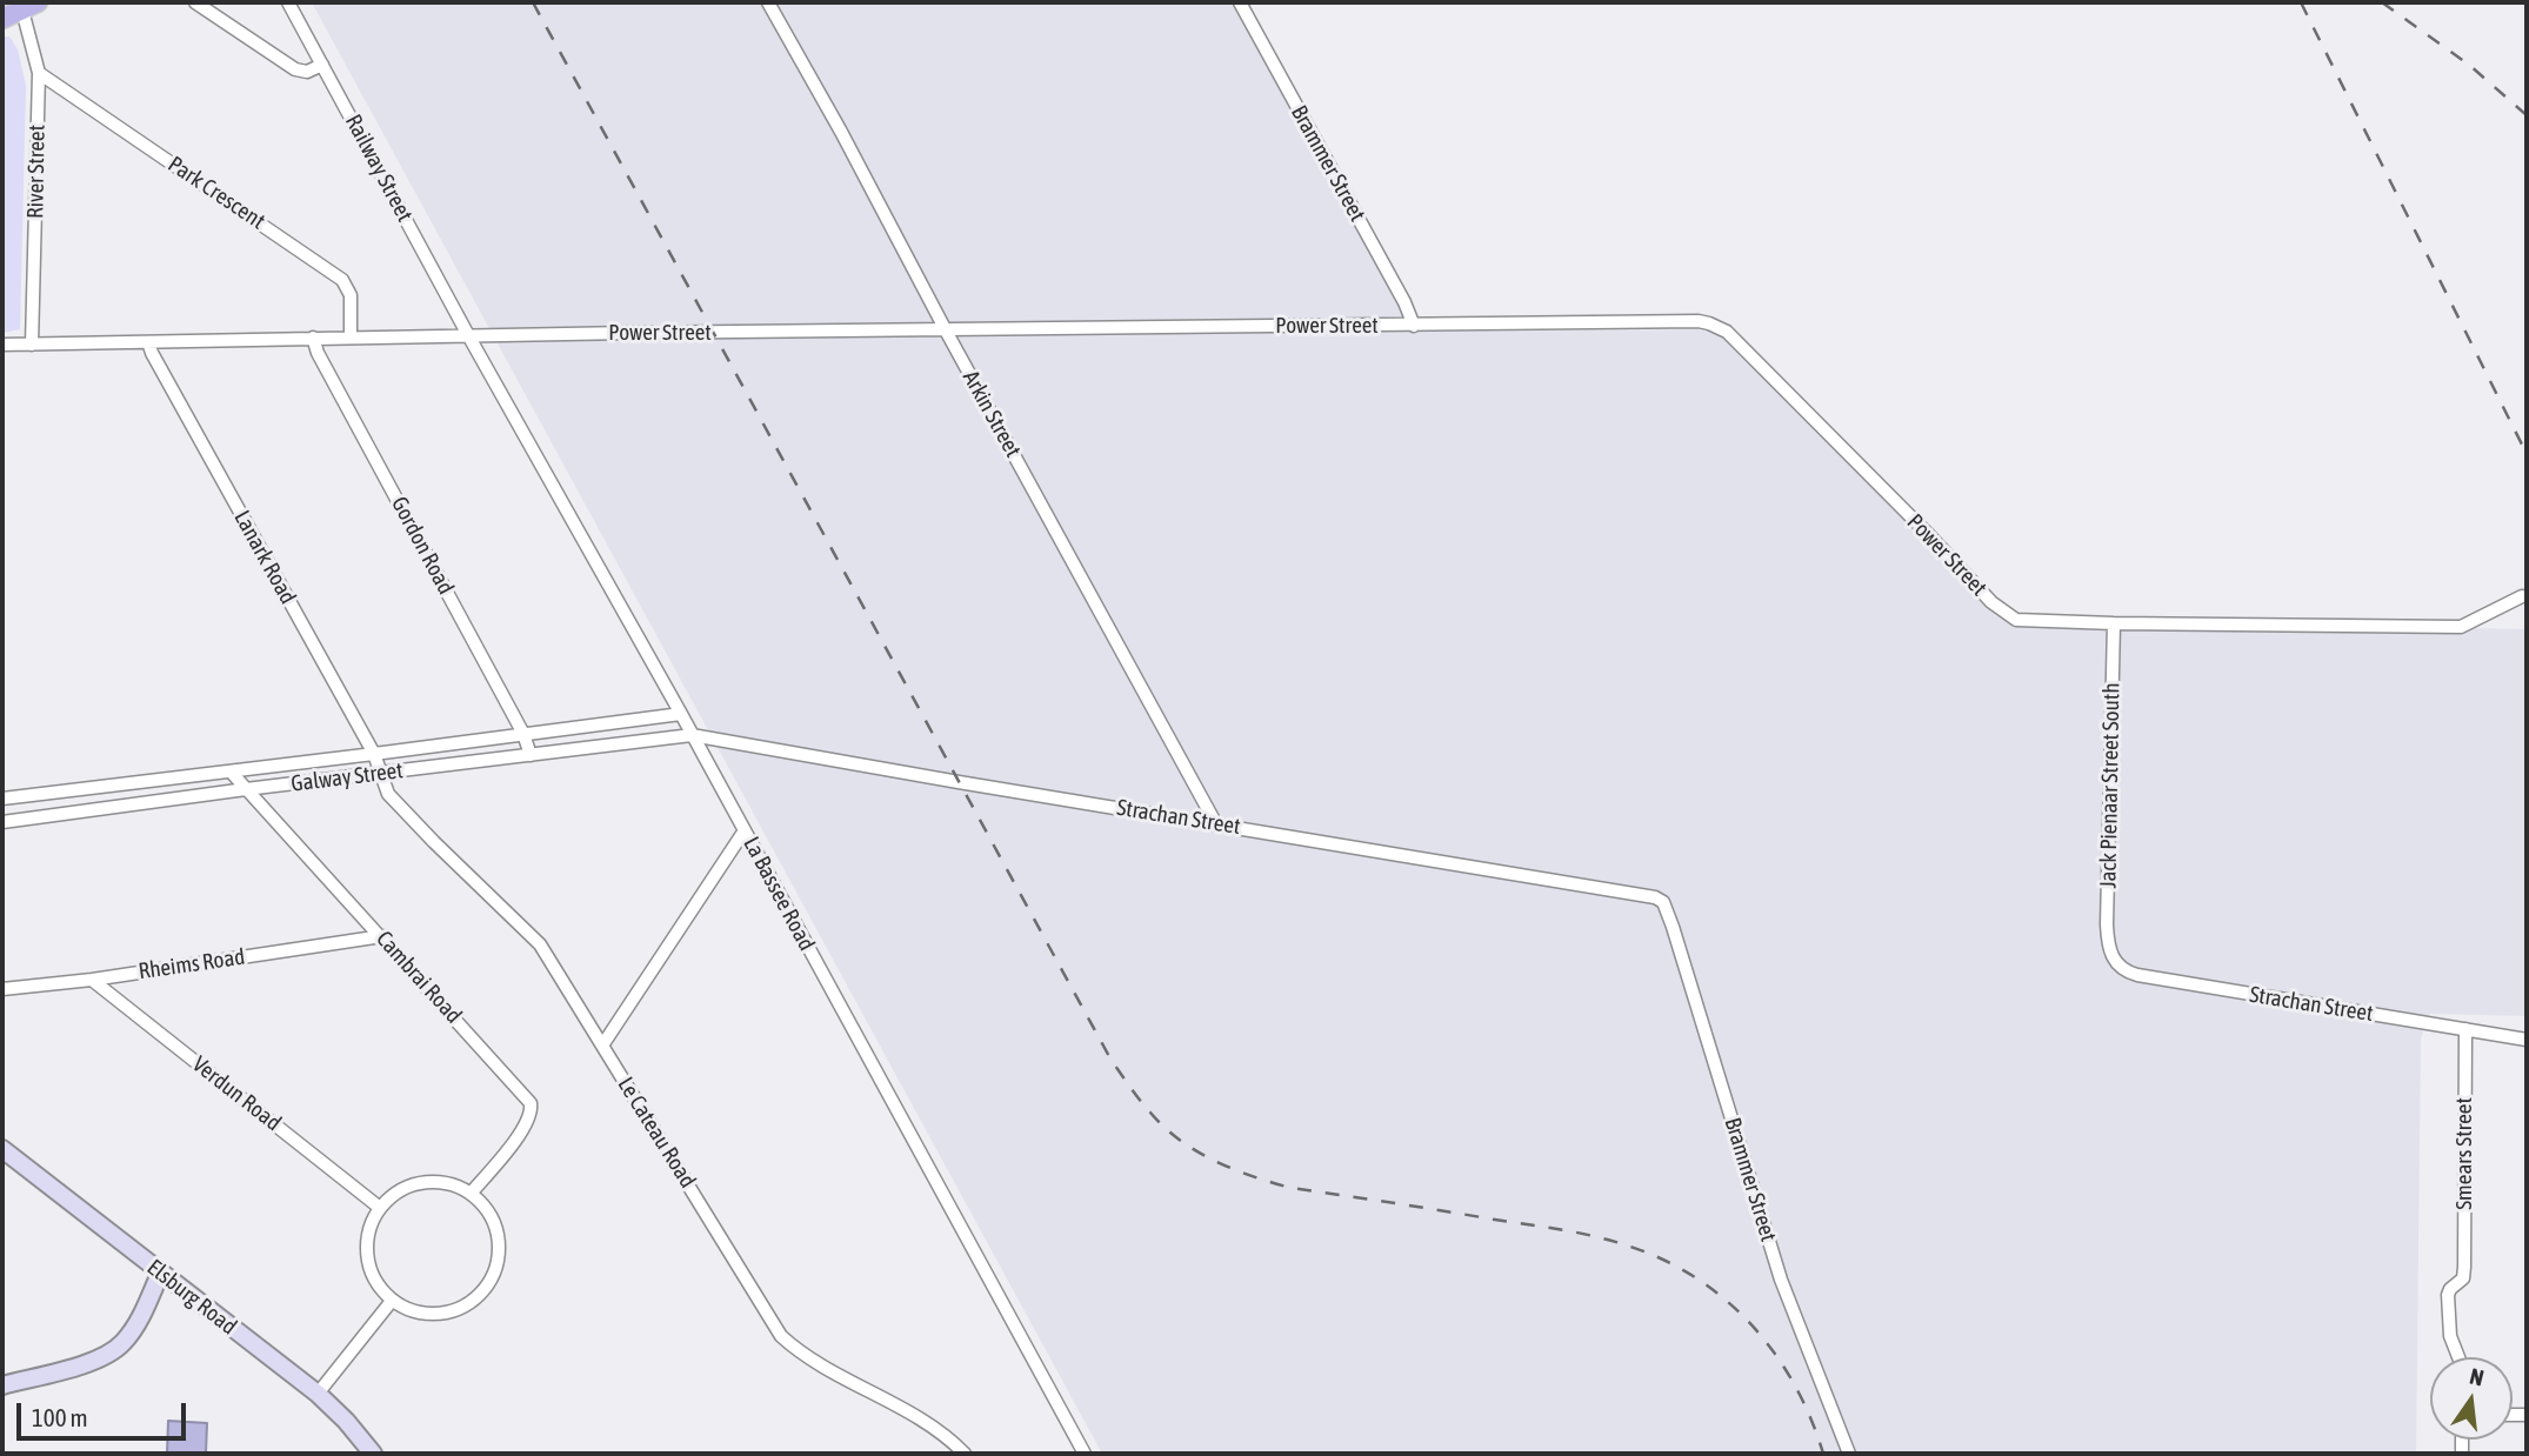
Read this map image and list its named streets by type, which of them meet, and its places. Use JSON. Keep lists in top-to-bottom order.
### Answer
{
  "streets": {
    "main road": ["Elsburg Road"],
    "street": [
      "Brammer Street",
      "Railway Street",
      "River Street",
      "Park Crescent",
      "Power Street",
      "Arkin Street",
      "Gordon Road",
      "Lanark Road",
      "Galway Street",
      "Jack Pienaar Street South",
      "Strachan Street",
      "La Bassee Road",
      "Rheims Road",
      "Cambrai Road",
      "Verdun Road",
      "Le Cateau Road",
      "Smears Street"
    ]
  },
  "crossings": [
    ["Brammer Street", "Power Street"],
    ["Brammer Street", "Strachan Street"],
    ["Railway Street", "Power Street"],
    ["Railway Street", "La Bassee Road"],
    ["River Street", "Park Crescent"],
    ["River Street", "Power Street"],
    ["Park Crescent", "Power Street"],
    ["Power Street", "Arkin Street"],
    ["Power Street", "Gordon Road"],
    ["Power Street", "Lanark Road"],
    ["Power Street", "Jack Pienaar Street South"],
    ["Power Street", "La Bassee Road"],
    ["Arkin Street", "Strachan Street"],
    ["Gordon Road", "Galway Street"],
    ["Lanark Road", "Galway Street"],
    ["Lanark Road", "Le Cateau Road"],
    ["Galway Street", "Strachan Street"],
    ["Galway Street", "La Bassee Road"],
    ["Galway Street", "Cambrai Road"],
    ["Galway Street", "Le Cateau Road"],
    ["Jack Pienaar Street South", "Strachan Street"],
    ["Strachan Street", "La Bassee Road"],
    ["Strachan Street", "Smears Street"],
    ["Rheims Road", "Cambrai Road"],
    ["Rheims Road", "Verdun Road"],
    ["Cambrai Road", "Verdun Road"]
  ],
  "scale_bar": "100 m",
  "north": "top"
}
